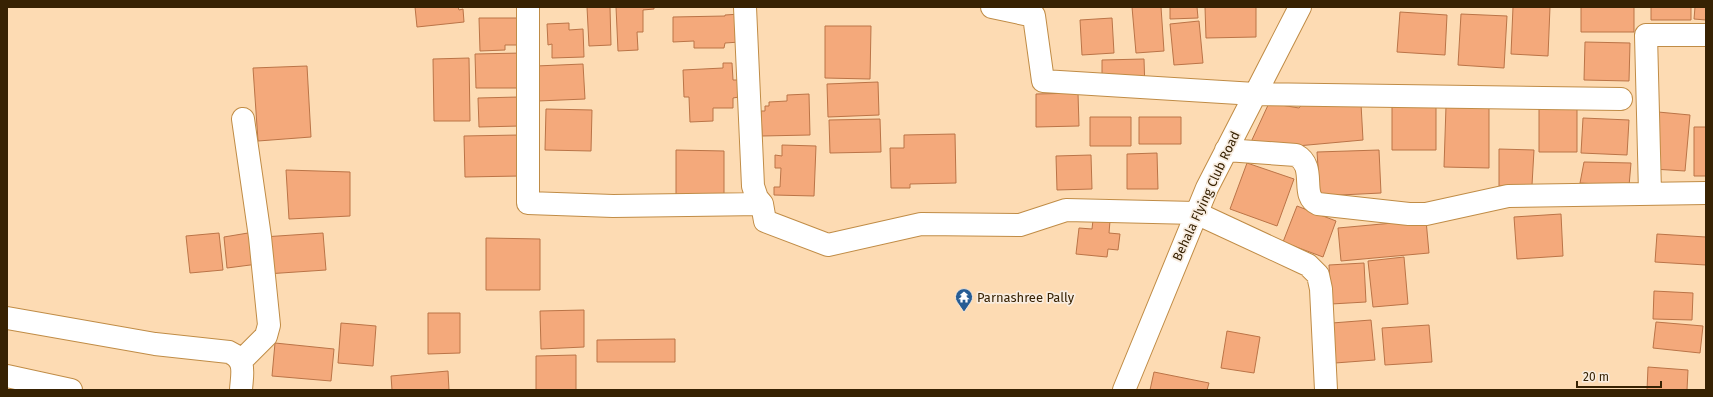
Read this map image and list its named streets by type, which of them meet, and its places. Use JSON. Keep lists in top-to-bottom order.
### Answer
{
  "streets": {
    "street": ["Behala Flying Club Road"]
  },
  "places": {
    "temple": ["Parnashree Pally"]
  },
  "scale_bar": "20 m"
}
